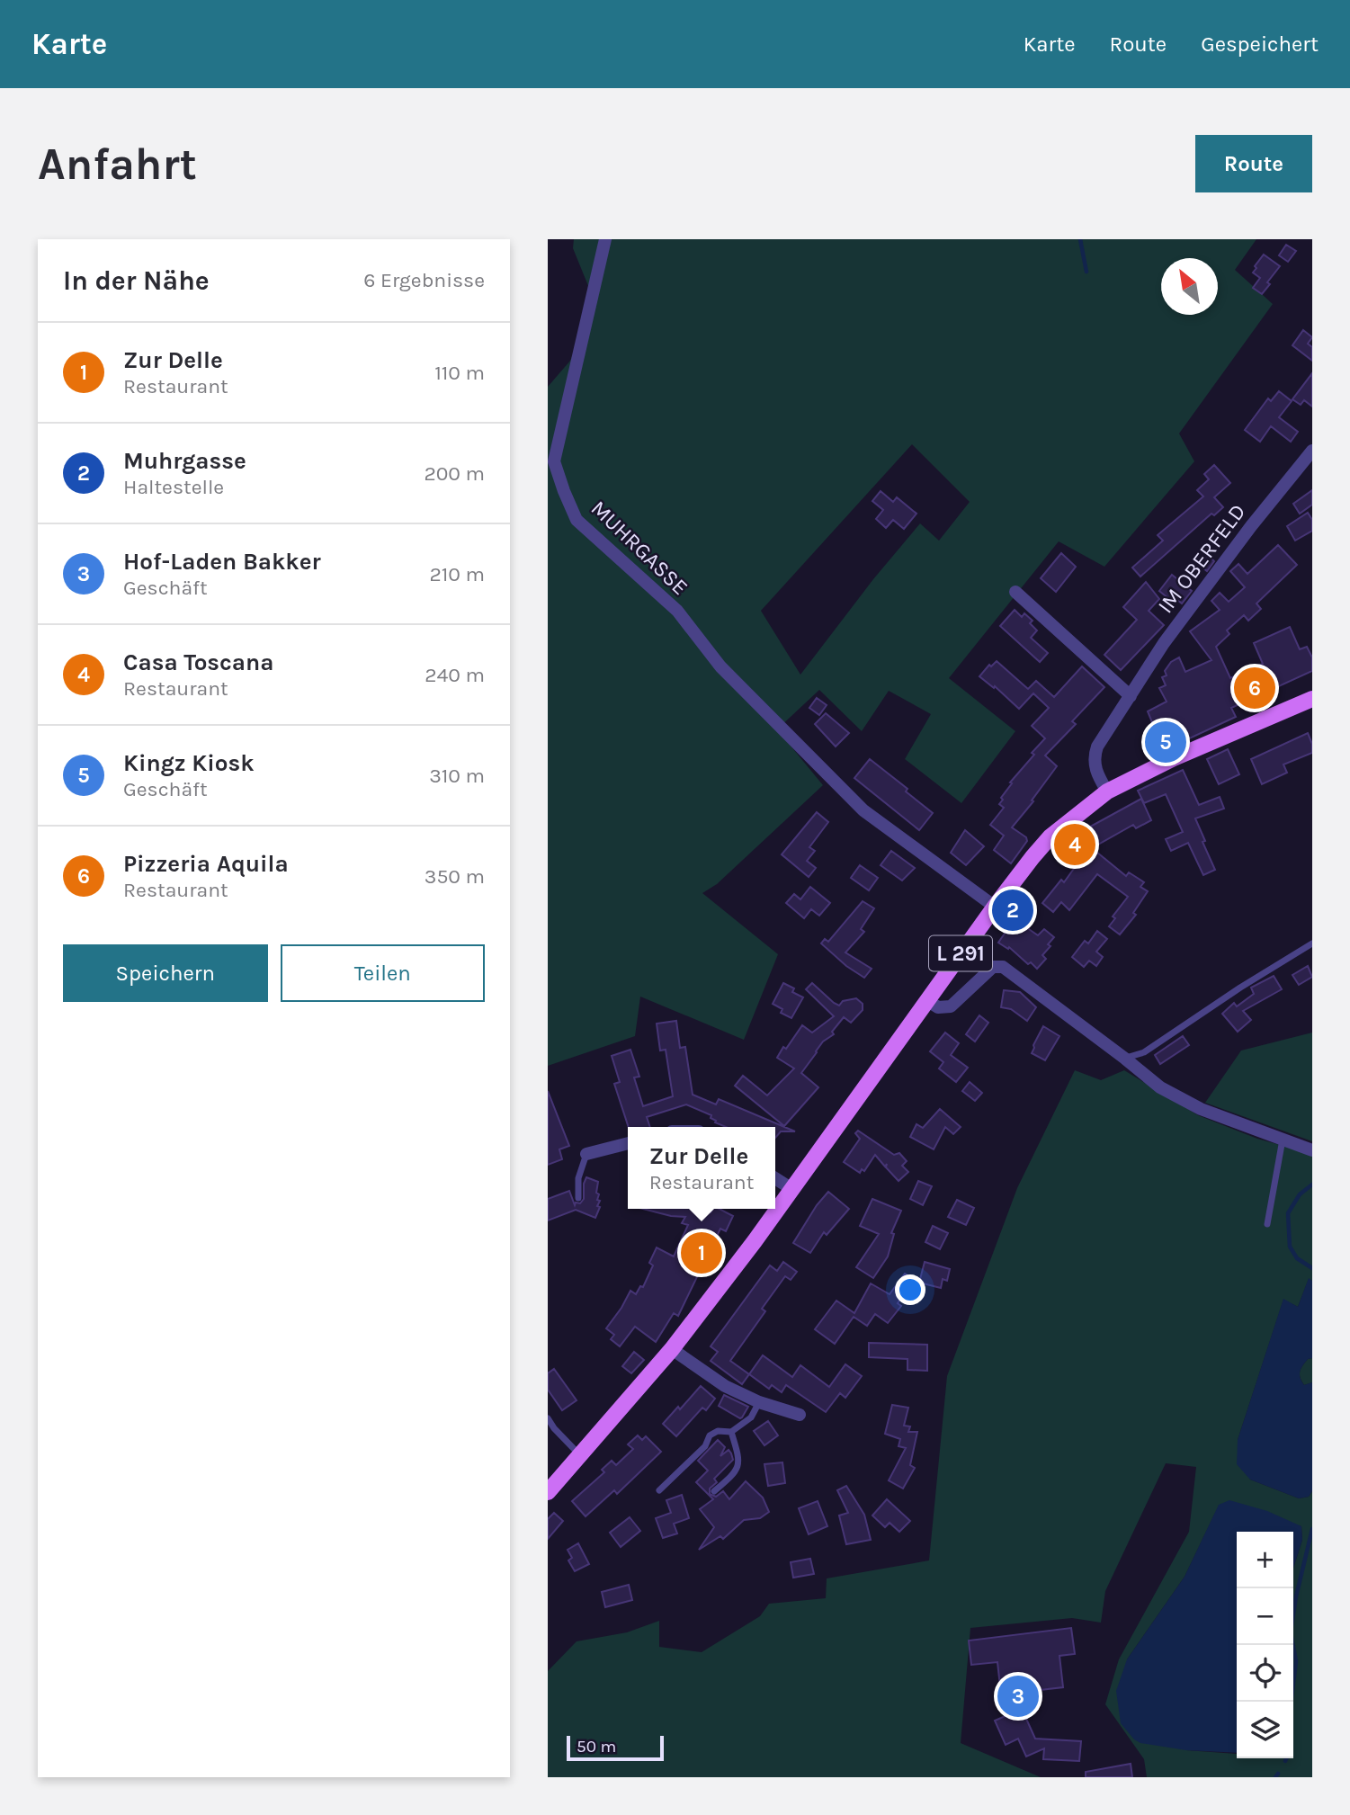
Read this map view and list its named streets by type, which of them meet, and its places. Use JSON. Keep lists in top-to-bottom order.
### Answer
{
  "streets": {
    "main road": ["L 291"],
    "street": ["MUHRGASSE", "IM OBERFELD"]
  },
  "crossings": [
    ["MUHRGASSE", "L 291"],
    ["IM OBERFELD", "L 291"]
  ],
  "scale_bar": "50 m",
  "north": "top left",
  "page": {
    "header": "Karte",
    "nav": ["Karte", "Route", "Gespeichert"],
    "buttons": [
      "Route",
      ["Speichern", "Teilen"]
    ],
    "title": "Anfahrt",
    "heading": ["In der Nähe", "6 Ergebnisse"],
    "list": [
      {
        "mark": "1",
        "name": "Zur Delle",
        "note": "Restaurant",
        "value": "110 m"
      },
      {
        "mark": "2",
        "name": "Muhrgasse",
        "note": "Haltestelle",
        "value": "200 m"
      },
      {
        "mark": "3",
        "name": "Hof-Laden Bakker",
        "note": "Geschäft",
        "value": "210 m"
      },
      {
        "mark": "4",
        "name": "Casa Toscana",
        "note": "Restaurant",
        "value": "240 m"
      },
      {
        "mark": "5",
        "name": "Kingz Kiosk",
        "note": "Geschäft",
        "value": "310 m"
      },
      {
        "mark": "6",
        "name": "Pizzeria Aquila",
        "note": "Restaurant",
        "value": "350 m"
      }
    ],
    "pins": [
      "6",
      "5",
      "4",
      "2",
      "1",
      "3"
    ],
    "popup": ["Zur Delle", "Restaurant"],
    "map_buttons": ["+", "−"],
    "scale": "50 m"
  }
}
